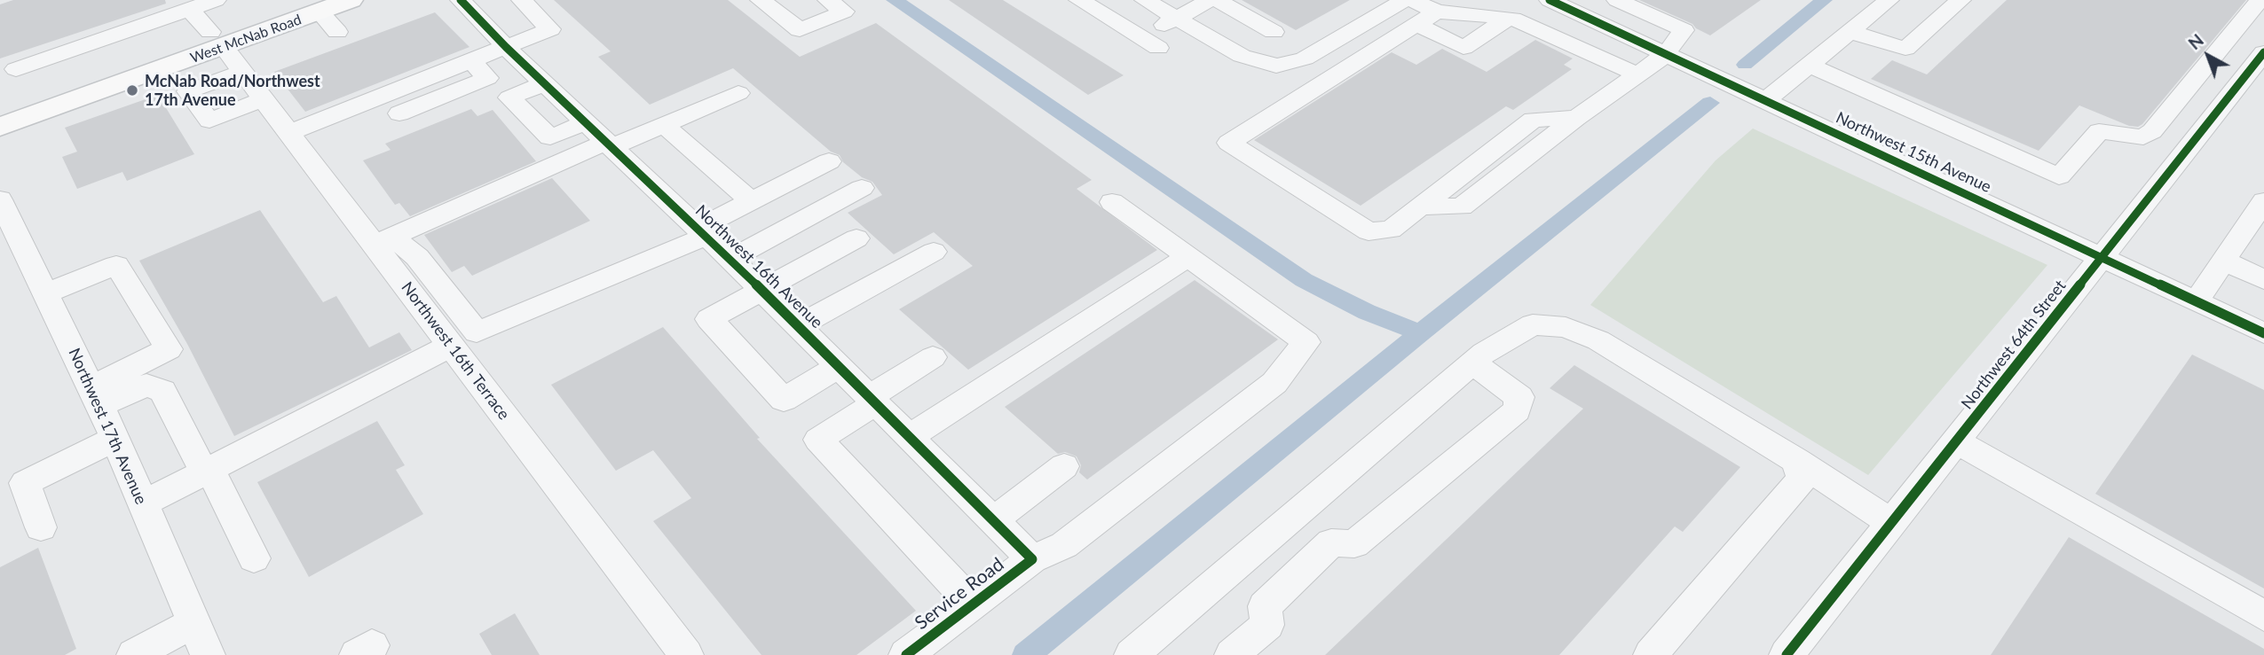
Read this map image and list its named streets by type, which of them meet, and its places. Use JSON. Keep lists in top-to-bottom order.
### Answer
{
  "streets": {
    "main road": ["West McNab Road"],
    "street": [
      "Northwest 15th Avenue",
      "Northwest 16th Avenue",
      "Northwest 64th Street",
      "Northwest 16th Terrace",
      "Northwest 17th Avenue",
      "Service Road"
    ]
  },
  "crossings": [
    ["West McNab Road", "Northwest 16th Terrace"],
    ["Northwest 15th Avenue", "Northwest 64th Street"],
    ["Northwest 16th Avenue", "Service Road"]
  ],
  "places": ["McNab Road/Northwest 17th Avenue"],
  "north": "top left"
}
